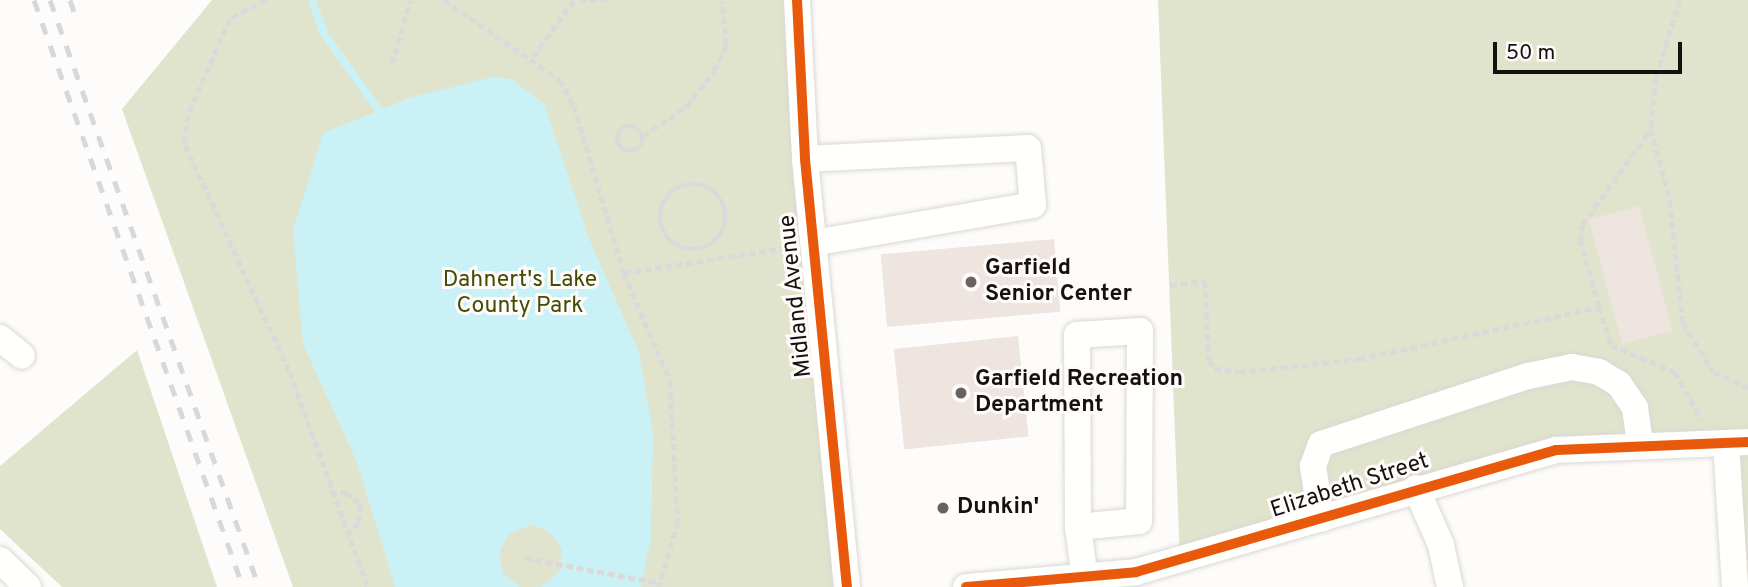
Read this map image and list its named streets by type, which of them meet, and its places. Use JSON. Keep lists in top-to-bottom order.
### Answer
{
  "streets": {
    "street": ["Midland Avenue", "Elizabeth Street"]
  },
  "parks": ["Dahnert's Lake County Park"],
  "places": ["Garfield Senior Center", "Garfield Recreation Department", "Dunkin'"],
  "scale_bar": "50 m"
}
